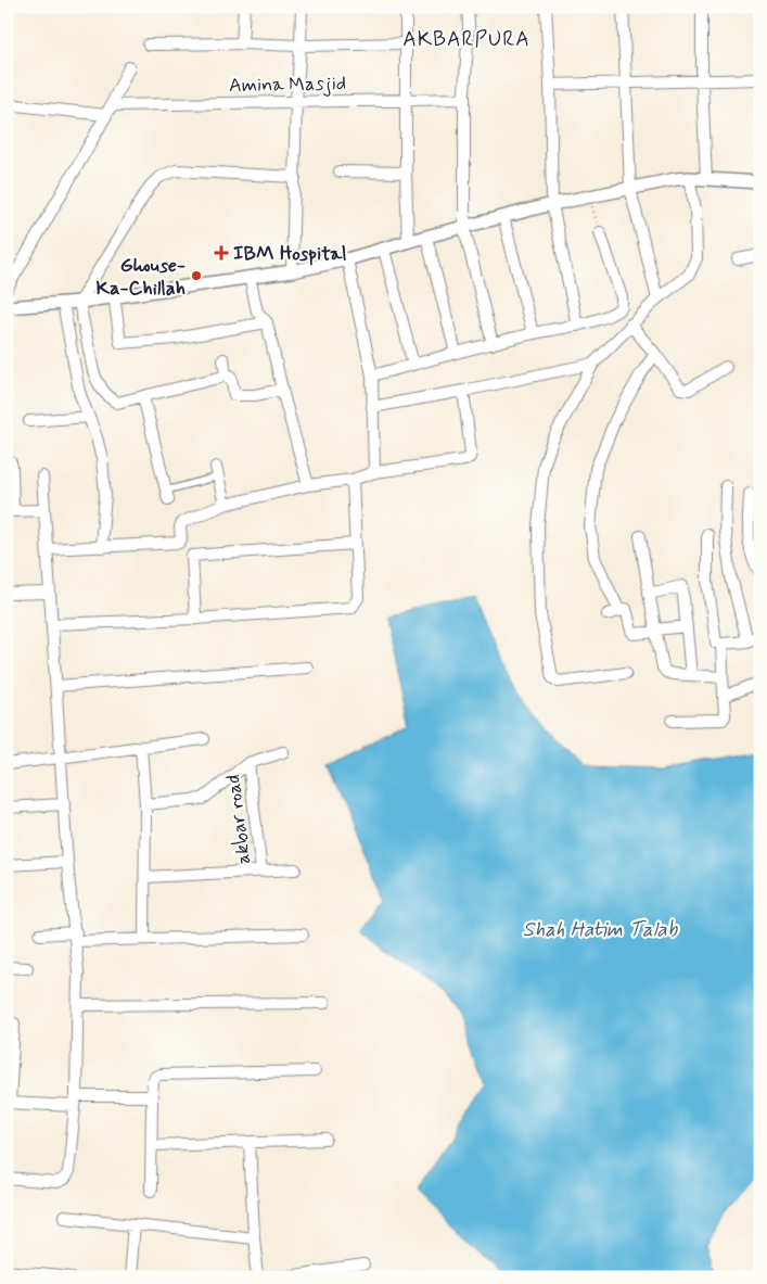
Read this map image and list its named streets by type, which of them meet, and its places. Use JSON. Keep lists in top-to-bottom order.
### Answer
{
  "streets": {
    "street": ["Amina Masjid", "akbar road"]
  },
  "districts": ["AKBARPURA"],
  "water": ["Shah Hatim Talab"],
  "places": {
    "health": ["IBM Hospital"],
    "other": ["Ghouse- Ka-Chillah"]
  }
}
